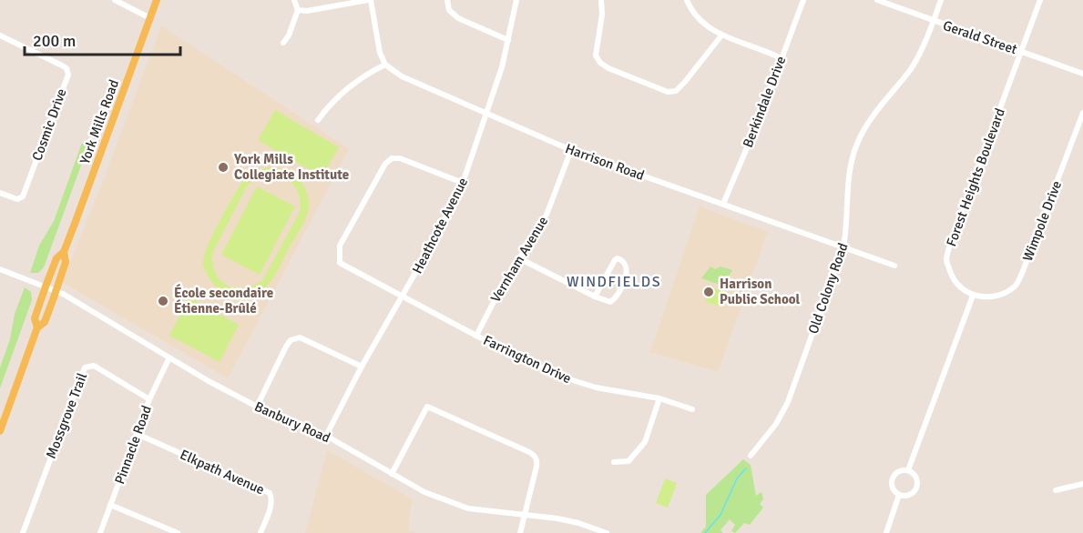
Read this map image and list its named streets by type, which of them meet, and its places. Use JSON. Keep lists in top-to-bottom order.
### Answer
{
  "streets": {
    "main road": ["York Mills Road"],
    "street": [
      "Gerald Street",
      "Berkindale Drive",
      "Cosmic Drive",
      "Harrison Road",
      "Forest Heights Boulevard",
      "Wimpole Drive",
      "Heathcote Avenue",
      "Vernham Avenue",
      "Old Colony Road",
      "Farrington Drive",
      "Mossgrove Trail",
      "Banbury Road",
      "Pinnacle Road",
      "Elkpath Avenue"
    ]
  },
  "crossings": [
    ["Gerald Street", "Forest Heights Boulevard"],
    ["Gerald Street", "Old Colony Road"],
    ["Berkindale Drive", "Harrison Road"],
    ["York Mills Road", "Banbury Road"],
    ["Harrison Road", "Heathcote Avenue"],
    ["Harrison Road", "Vernham Avenue"],
    ["Harrison Road", "Old Colony Road"],
    ["Forest Heights Boulevard", "Wimpole Drive"],
    ["Heathcote Avenue", "Farrington Drive"],
    ["Heathcote Avenue", "Banbury Road"],
    ["Vernham Avenue", "Farrington Drive"],
    ["Mossgrove Trail", "Pinnacle Road"],
    ["Banbury Road", "Pinnacle Road"],
    ["Pinnacle Road", "Elkpath Avenue"]
  ],
  "districts": ["WINDFIELDS"],
  "places": ["York Mills Collegiate Institute", "Harrison Public School", "École secondaire Étienne-Brûlé"],
  "scale_bar": "200 m"
}
